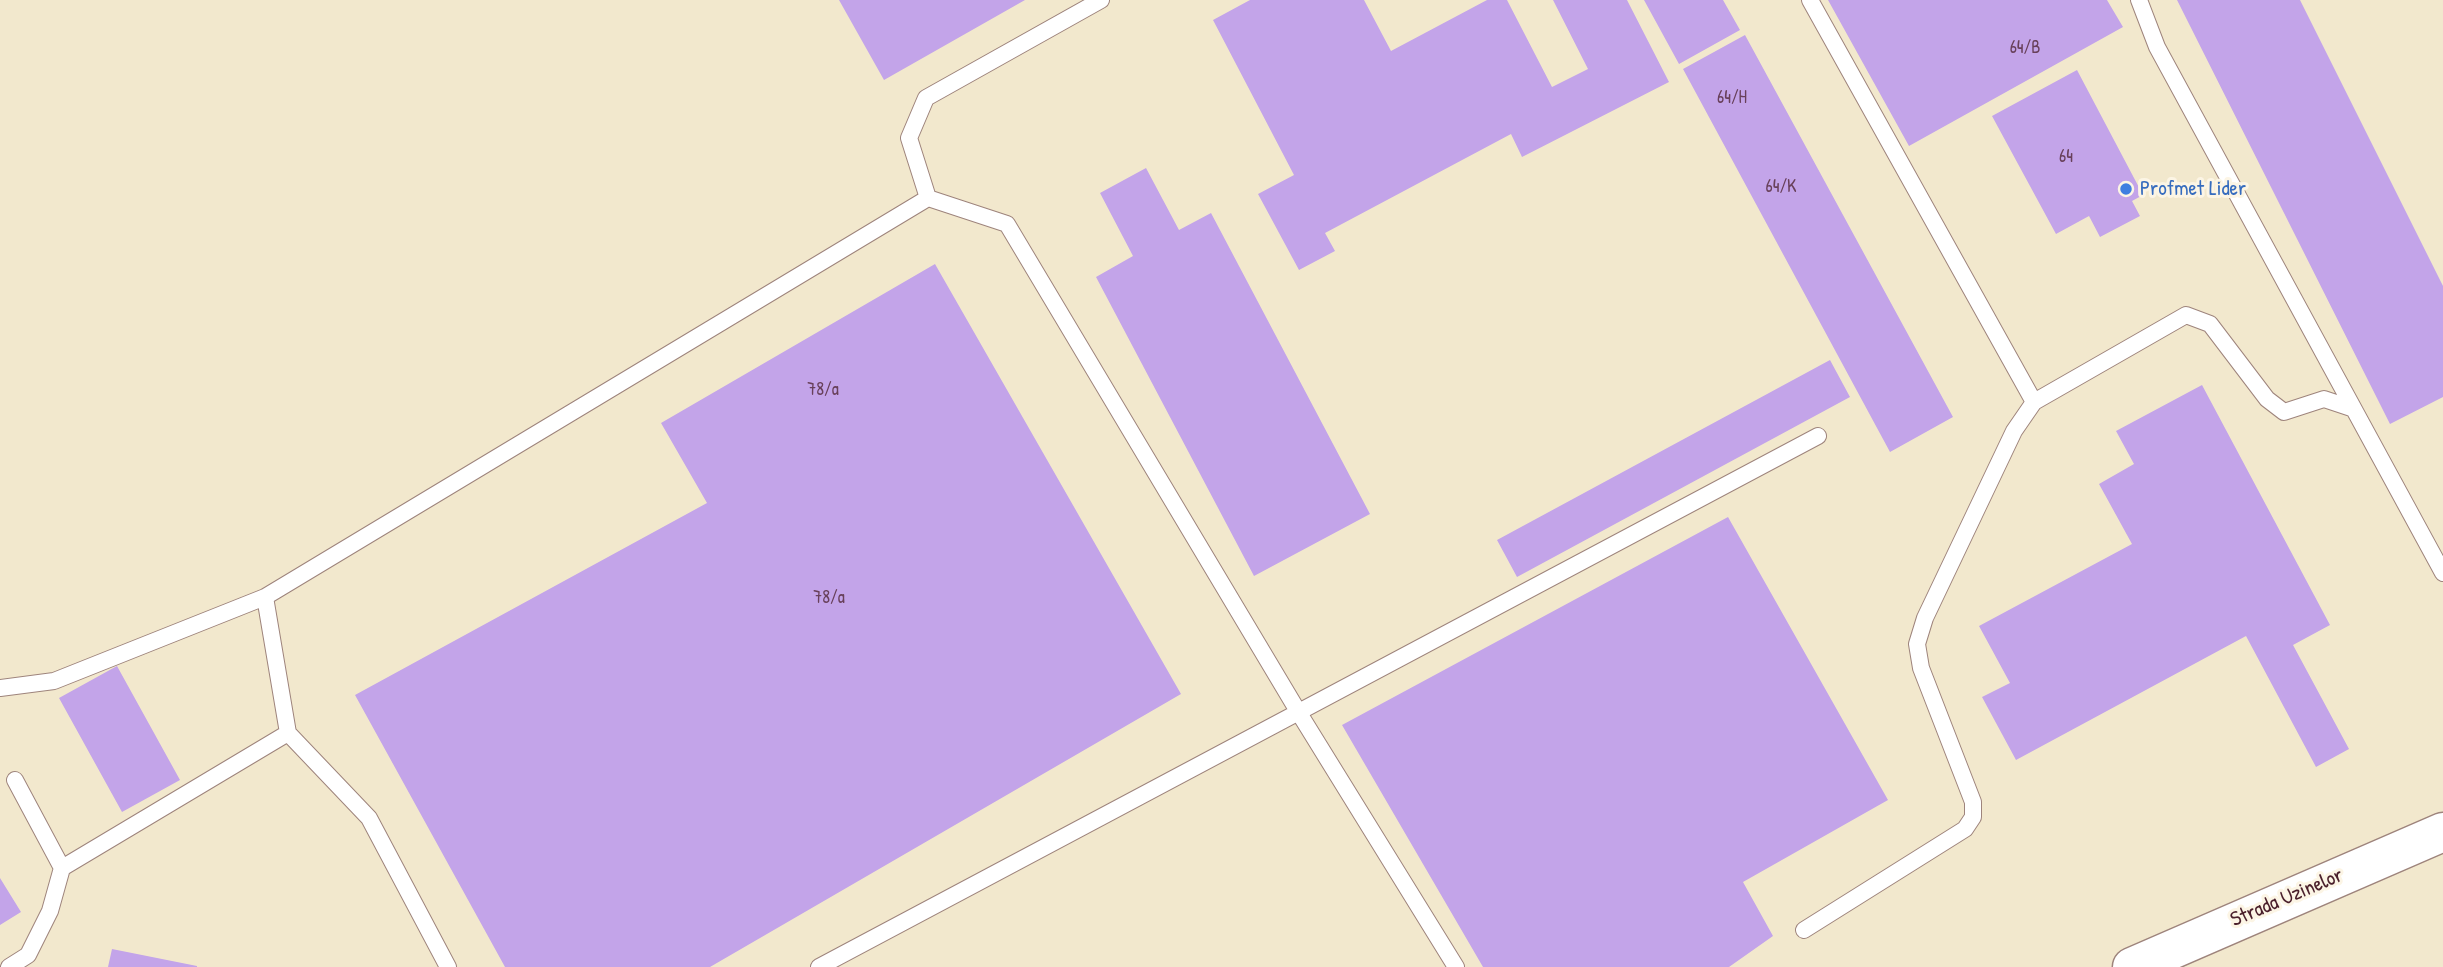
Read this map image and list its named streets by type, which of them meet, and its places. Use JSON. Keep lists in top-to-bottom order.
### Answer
{
  "streets": {
    "main road": ["Strada Uzinelor"]
  },
  "places": ["Profmet Lider"],
  "house_numbers": [
    "64/B",
    "64/H",
    "64",
    "64/K",
    "78/a",
    "78/a"
  ]
}
